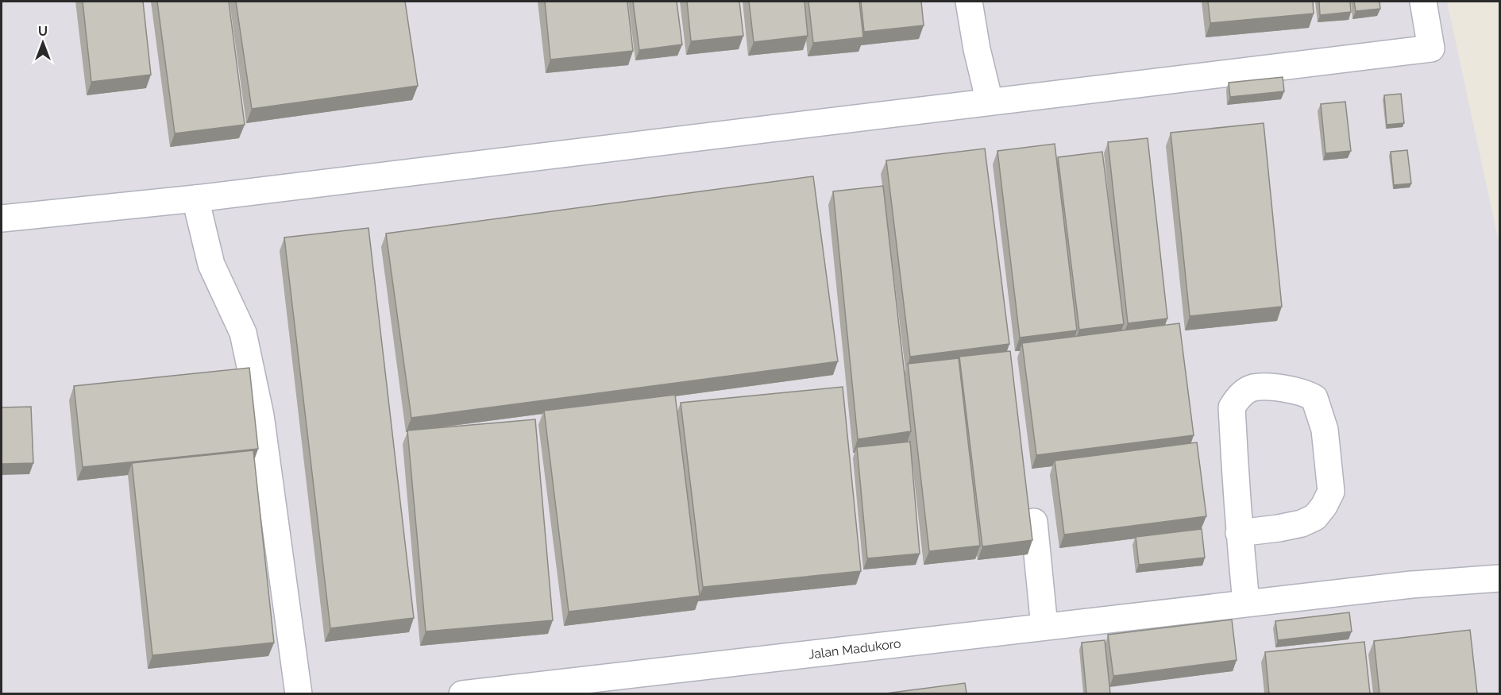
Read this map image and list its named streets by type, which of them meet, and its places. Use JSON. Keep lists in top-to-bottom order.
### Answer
{
  "streets": {
    "lane": ["Jalan Madukoro"]
  },
  "north": "top"
}
